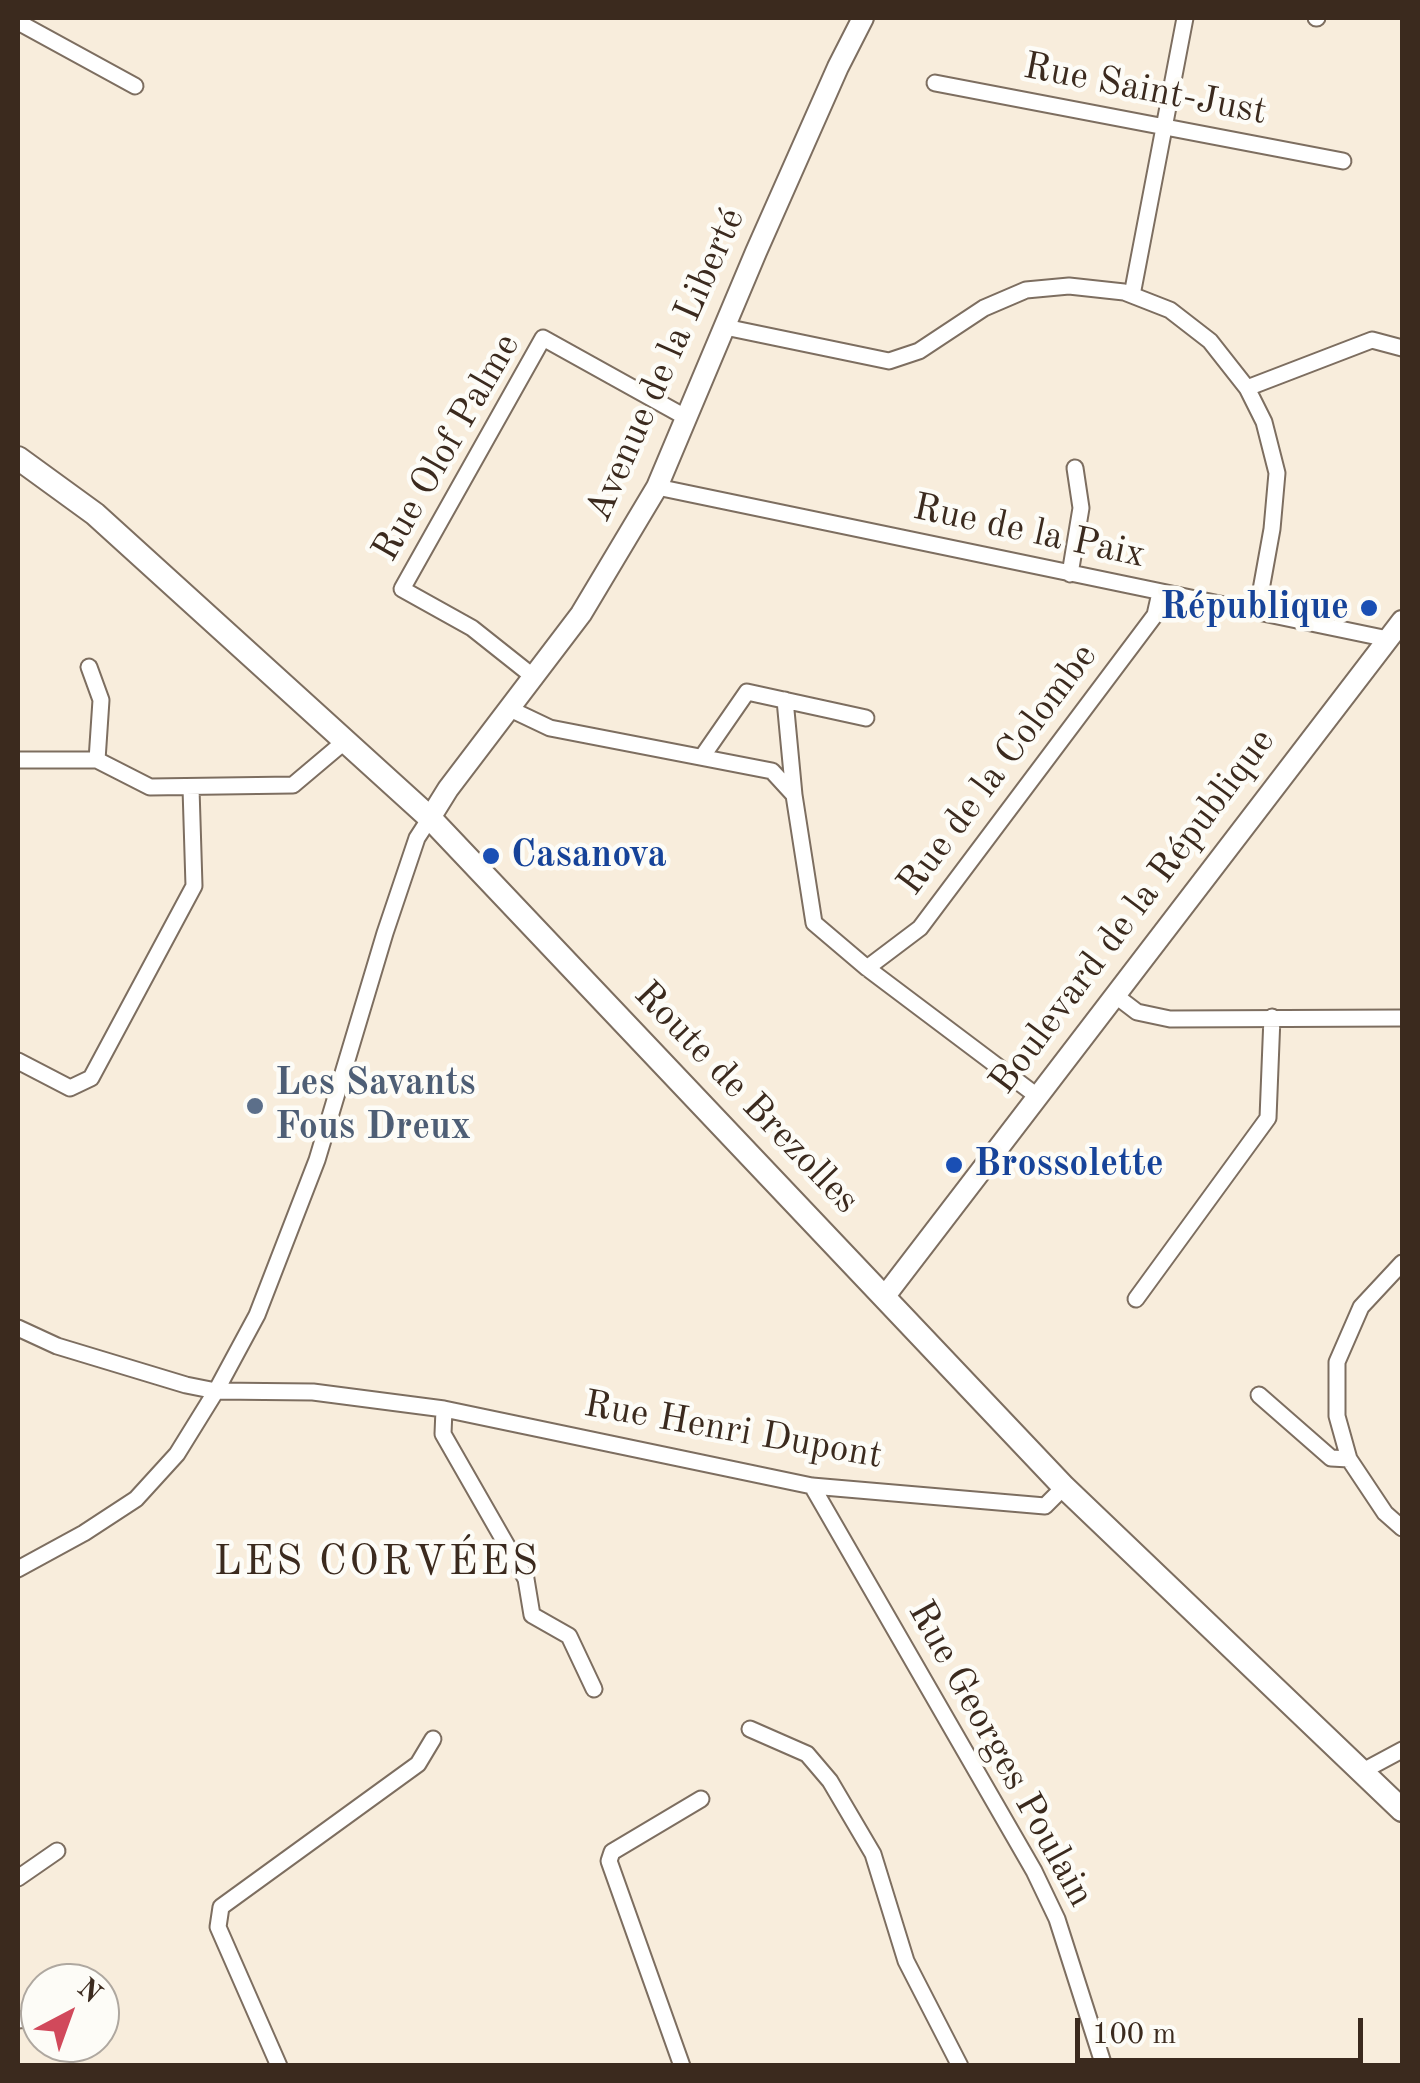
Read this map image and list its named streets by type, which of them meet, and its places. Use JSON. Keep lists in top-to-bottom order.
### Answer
{
  "streets": {
    "main road": ["Route de Brezolles"],
    "street": [
      "Rue Saint-Just",
      "Avenue de la Liberté",
      "Rue Olof Palme",
      "Rue de la Paix",
      "Rue de la Colombe",
      "Boulevard de la République",
      "Rue Henri Dupont",
      "Rue Georges Poulain"
    ]
  },
  "crossings": [
    ["Avenue de la Liberté", "Rue Olof Palme"],
    ["Avenue de la Liberté", "Rue de la Paix"],
    ["Avenue de la Liberté", "Route de Brezolles"],
    ["Rue de la Paix", "Rue de la Colombe"],
    ["Rue de la Paix", "Boulevard de la République"],
    ["Boulevard de la République", "Route de Brezolles"],
    ["Route de Brezolles", "Rue Henri Dupont"],
    ["Rue Henri Dupont", "Rue Georges Poulain"]
  ],
  "districts": ["LES CORVÉES"],
  "places": [
    "République",
    "Casanova",
    "Les Savants Fous Dreux",
    "Brossolette"
  ],
  "scale_bar": "100 m",
  "north": "top right"
}
